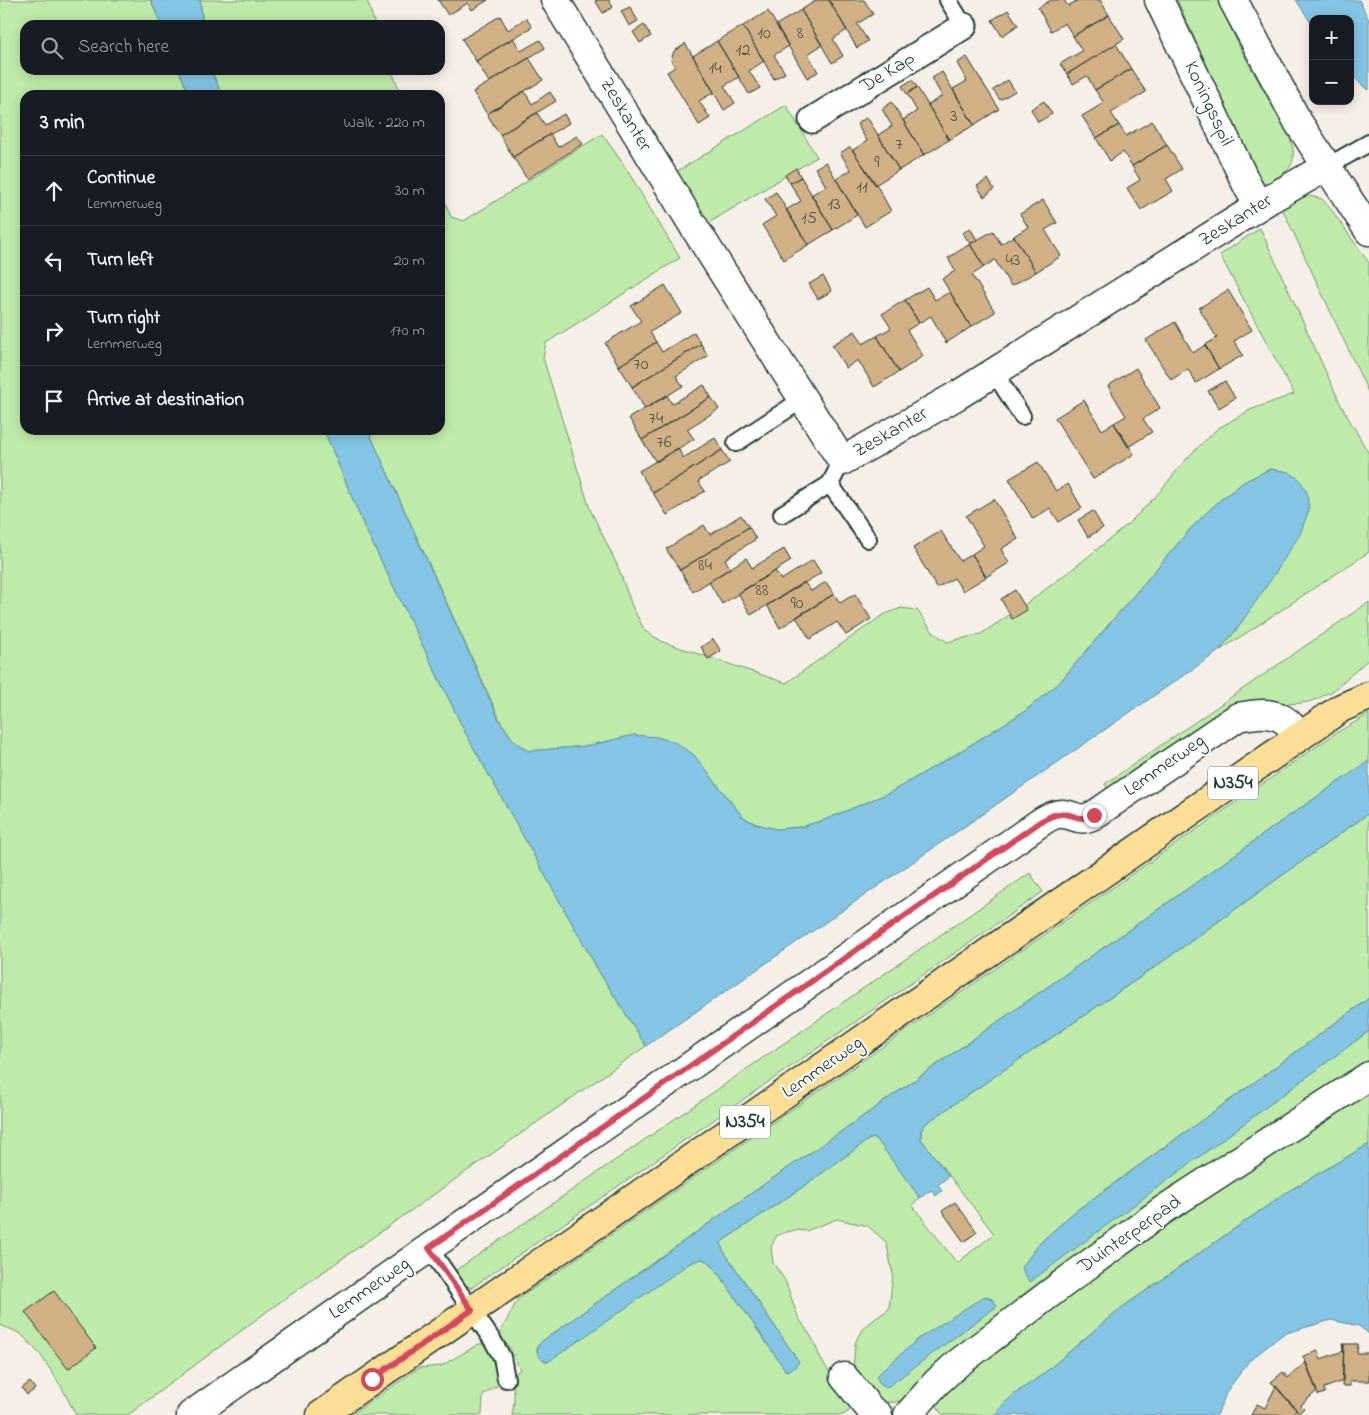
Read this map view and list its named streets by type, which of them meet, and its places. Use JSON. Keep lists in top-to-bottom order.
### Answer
{
  "streets": {
    "main road": ["Lemmerweg", "N354"],
    "street": [
      "De Kap",
      "Koningsspil",
      "Zeskanter",
      "Duinterperpad"
    ]
  },
  "crossings": [
    ["Koningsspil", "Zeskanter"]
  ],
  "house_numbers": [
    "10",
    "8",
    "12",
    "14",
    "3",
    "7",
    "9",
    "11",
    "13",
    "15",
    "43",
    "70",
    "74",
    "76",
    "84",
    "88",
    "90"
  ],
  "page": {
    "map_buttons": ["+", "−"],
    "search": "Search here",
    "heading": ["3 min", "Walk · 220 m"],
    "list": [
      ["Continue", "Lemmerweg", "30 m"],
      ["Turn left", "20 m"],
      ["Turn right", "Lemmerweg", "170 m"],
      "Arrive at destination"
    ]
  }
}
